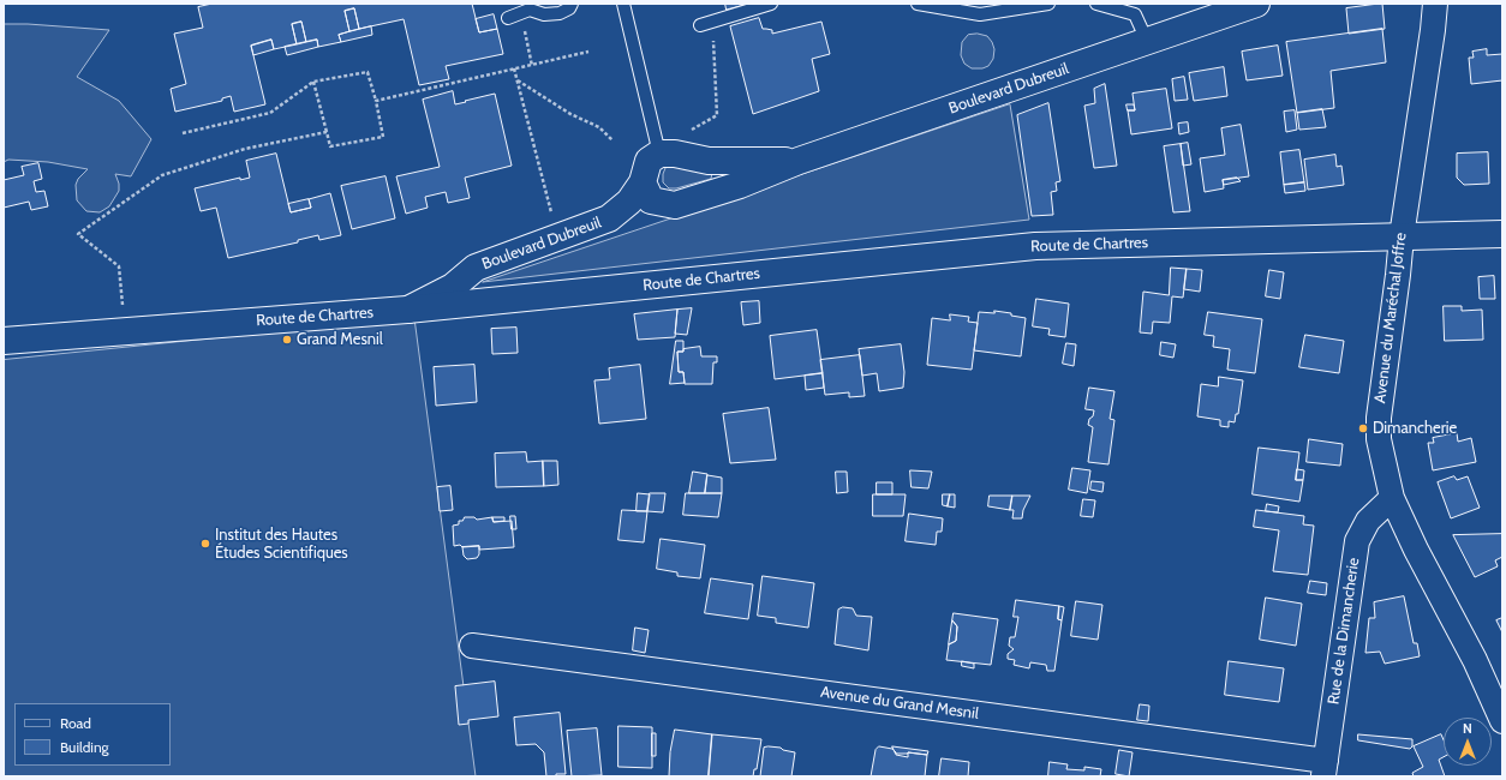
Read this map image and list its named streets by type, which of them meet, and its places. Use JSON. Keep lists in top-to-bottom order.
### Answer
{
  "streets": {
    "main road": ["Boulevard Dubreuil", "Route de Chartres"],
    "street": ["Avenue du Maréchal Joffre", "Rue de la Dimancherie", "Avenue du Grand Mesnil"]
  },
  "crossings": [
    ["Boulevard Dubreuil", "Route de Chartres"],
    ["Route de Chartres", "Avenue du Maréchal Joffre"],
    ["Avenue du Maréchal Joffre", "Rue de la Dimancherie"],
    ["Rue de la Dimancherie", "Avenue du Grand Mesnil"]
  ],
  "places": ["Grand Mesnil", "Dimancherie", "Institut des Hautes Études Scientifiques"],
  "legend": ["Road", "Building"],
  "north": "top"
}
